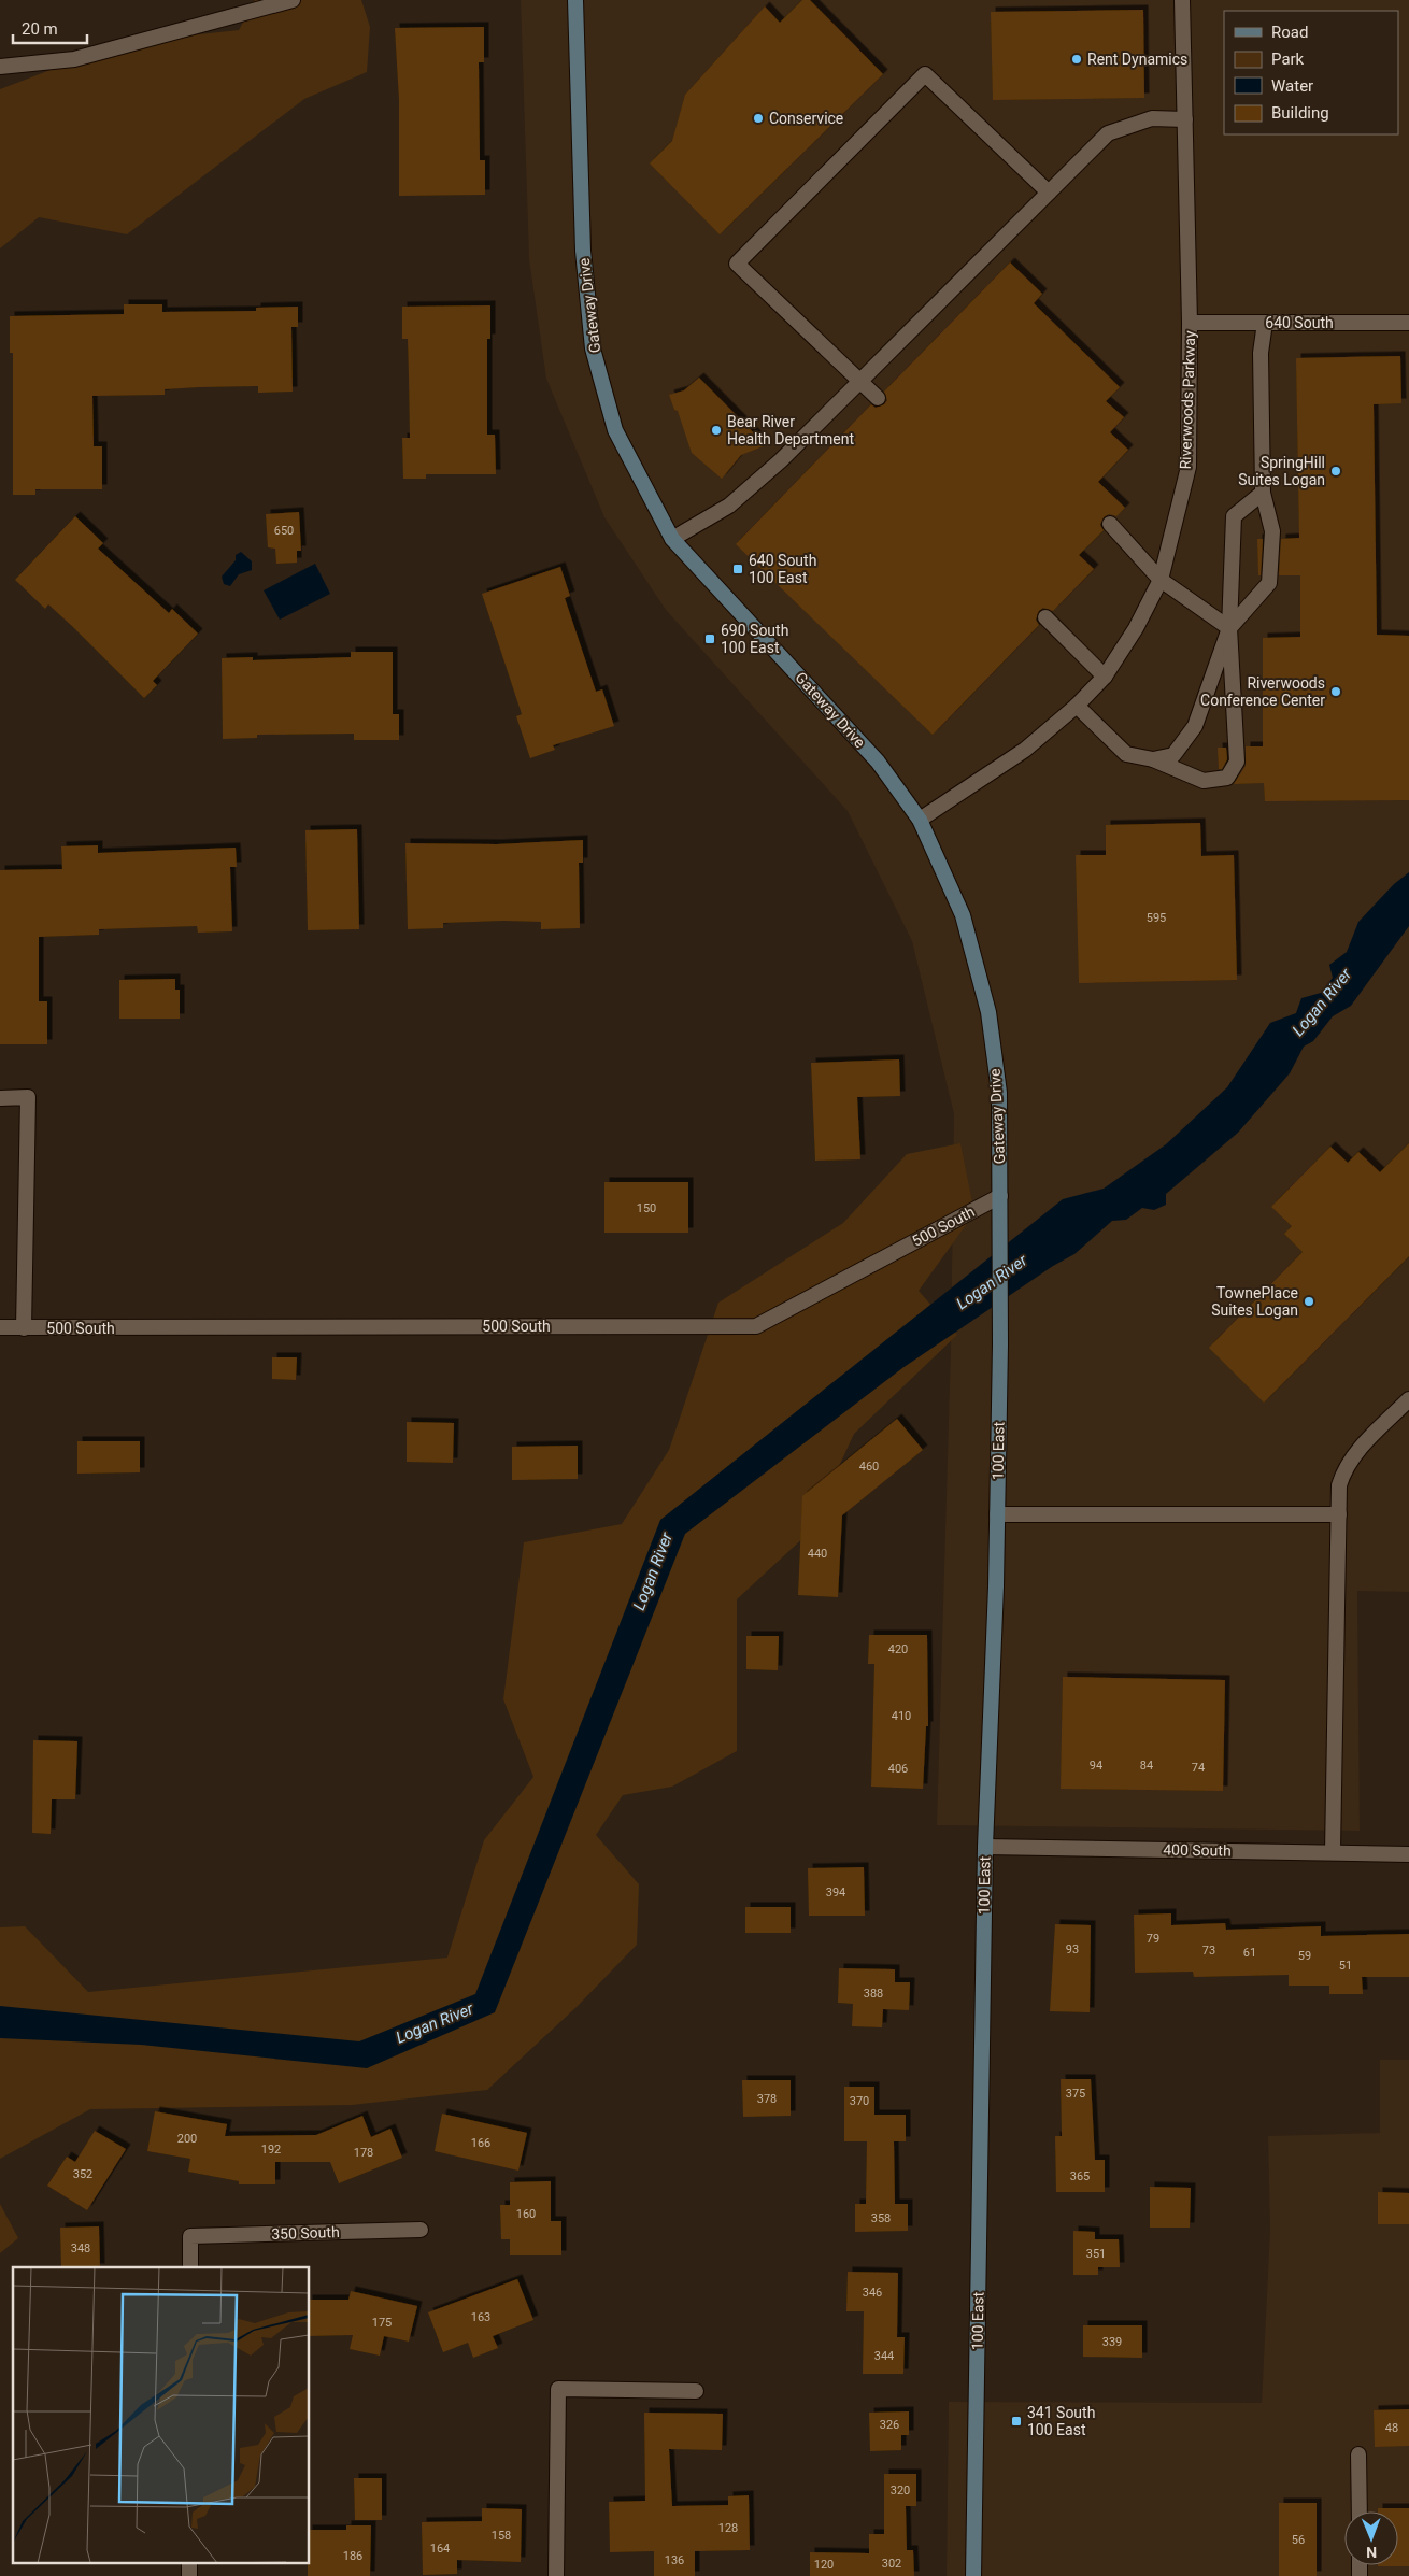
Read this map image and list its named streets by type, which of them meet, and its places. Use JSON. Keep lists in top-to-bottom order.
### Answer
{
  "streets": {
    "main road": ["Gateway Drive", "100 East"],
    "street": [
      "640 South",
      "Riverwoods Parkway",
      "500 South",
      "400 South",
      "350 South"
    ]
  },
  "crossings": [
    ["Gateway Drive", "Riverwoods Parkway"],
    ["Gateway Drive", "500 South"],
    ["Gateway Drive", "100 East"],
    ["640 South", "Riverwoods Parkway"],
    ["500 South", "100 East"],
    ["100 East", "400 South"]
  ],
  "water": ["Logan River"],
  "places": {
    "other": [
      "Rent Dynamics",
      "Conservice",
      "Bear River Health Department",
      "SpringHill Suites Logan",
      "Riverwoods Conference Center",
      "TownePlace Suites Logan"
    ],
    "transit": ["640 South 100 East", "690 South 100 East", "341 South 100 East"]
  },
  "house_numbers": [
    "650",
    "595",
    "150",
    "460",
    "440",
    "420",
    "410",
    "94",
    "84",
    "74",
    "406",
    "394",
    "79",
    "93",
    "73",
    "61",
    "59",
    "51",
    "388",
    "375",
    "378",
    "370",
    "200",
    "166",
    "192",
    "178",
    "352",
    "365",
    "160",
    "358",
    "348",
    "351",
    "346",
    "163",
    "175",
    "339",
    "344",
    "326",
    "48",
    "320",
    "128",
    "158",
    "56",
    "164",
    "186",
    "136",
    "302",
    "120"
  ],
  "legend": [
    "Road",
    "Park",
    "Water",
    "Building"
  ],
  "scale_bar": "20 m",
  "north": "bottom"
}
